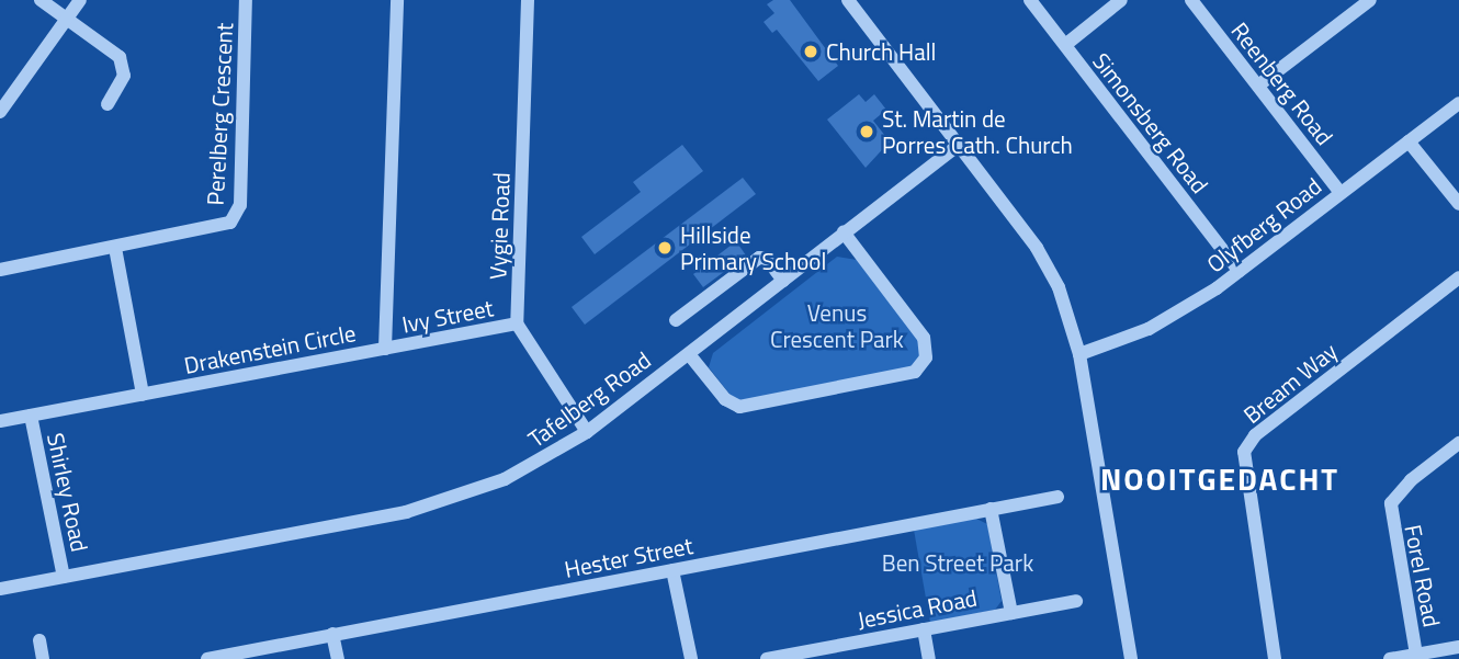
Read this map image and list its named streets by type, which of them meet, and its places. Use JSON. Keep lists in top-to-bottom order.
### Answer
{
  "streets": {
    "street": [
      "Reenberg Road",
      "Perelberg Crescent",
      "Simonsberg Road",
      "Olyfberg Road",
      "Vygie Road",
      "Ivy Street",
      "Drakenstein Circle",
      "Bream Way",
      "Tafelberg Road",
      "Shirley Road",
      "Hester Street",
      "Forel Road",
      "Jessica Road"
    ]
  },
  "crossings": [
    ["Reenberg Road", "Olyfberg Road"],
    ["Simonsberg Road", "Olyfberg Road"],
    ["Vygie Road", "Ivy Street"],
    ["Ivy Street", "Drakenstein Circle"],
    ["Drakenstein Circle", "Shirley Road"],
    ["Tafelberg Road", "Shirley Road"]
  ],
  "districts": ["NOOITGEDACHT"],
  "parks": ["Venus Crescent Park", "Ben Street Park"],
  "places": ["Church Hall", "St. Martin de Porres Cath. Church", "Hillside Primary School"]
}
